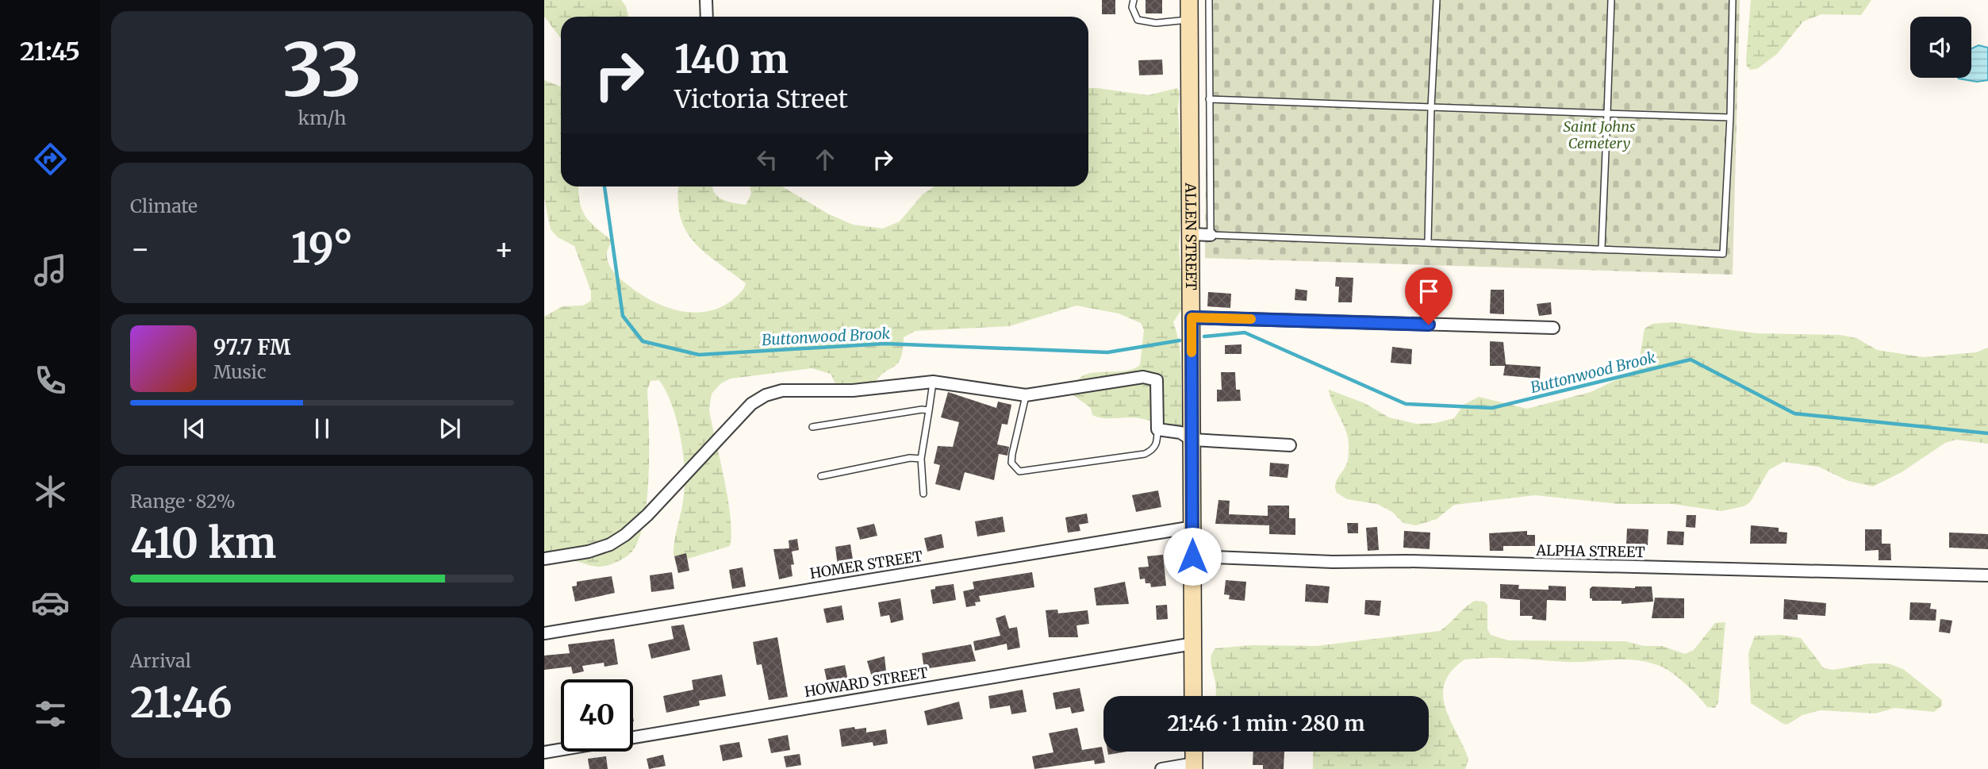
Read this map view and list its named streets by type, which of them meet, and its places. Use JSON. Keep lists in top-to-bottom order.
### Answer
{
  "streets": {
    "street": [
      "ALLEN STREET",
      "ALPHA STREET",
      "HOMER STREET",
      "HOWARD STREET"
    ]
  },
  "crossings": [
    ["ALLEN STREET", "ALPHA STREET"],
    ["ALLEN STREET", "HOMER STREET"],
    ["ALLEN STREET", "HOWARD STREET"]
  ],
  "water": ["Buttonwood Brook"],
  "parks": ["Saint Johns Cemetery"],
  "page": {
    "tabs": "21:45",
    "tile": [
      ["33", "km/h"],
      "Climate",
      ["Range · 82%", "410 km"],
      ["Arrival", "21:46"]
    ],
    "turn": ["140 m", "Victoria Street"],
    "heat": ["−", "19°", "+"],
    "song": ["97.7 FM", "Music"],
    "limit": "40",
    "trip": "21:46 · 1 min · 280 m"
  }
}
